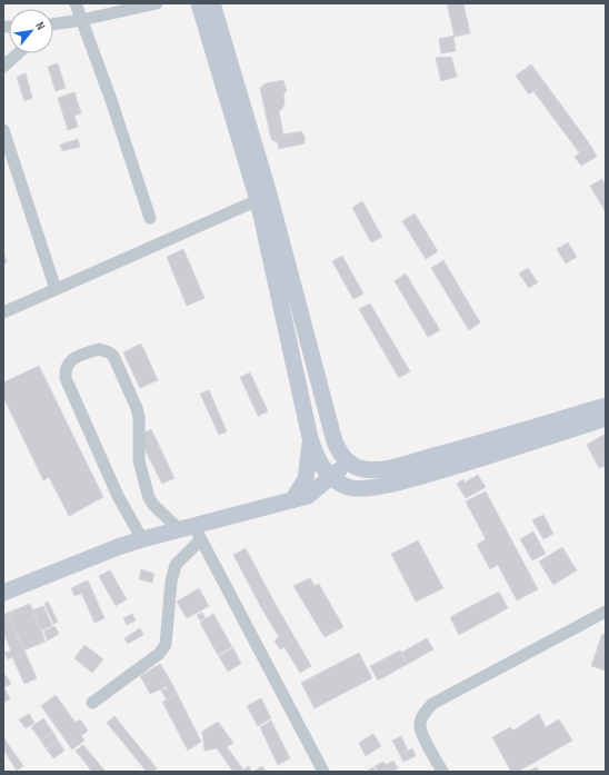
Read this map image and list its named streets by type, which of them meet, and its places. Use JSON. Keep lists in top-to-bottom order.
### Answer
{
  "north": "top right"
}
